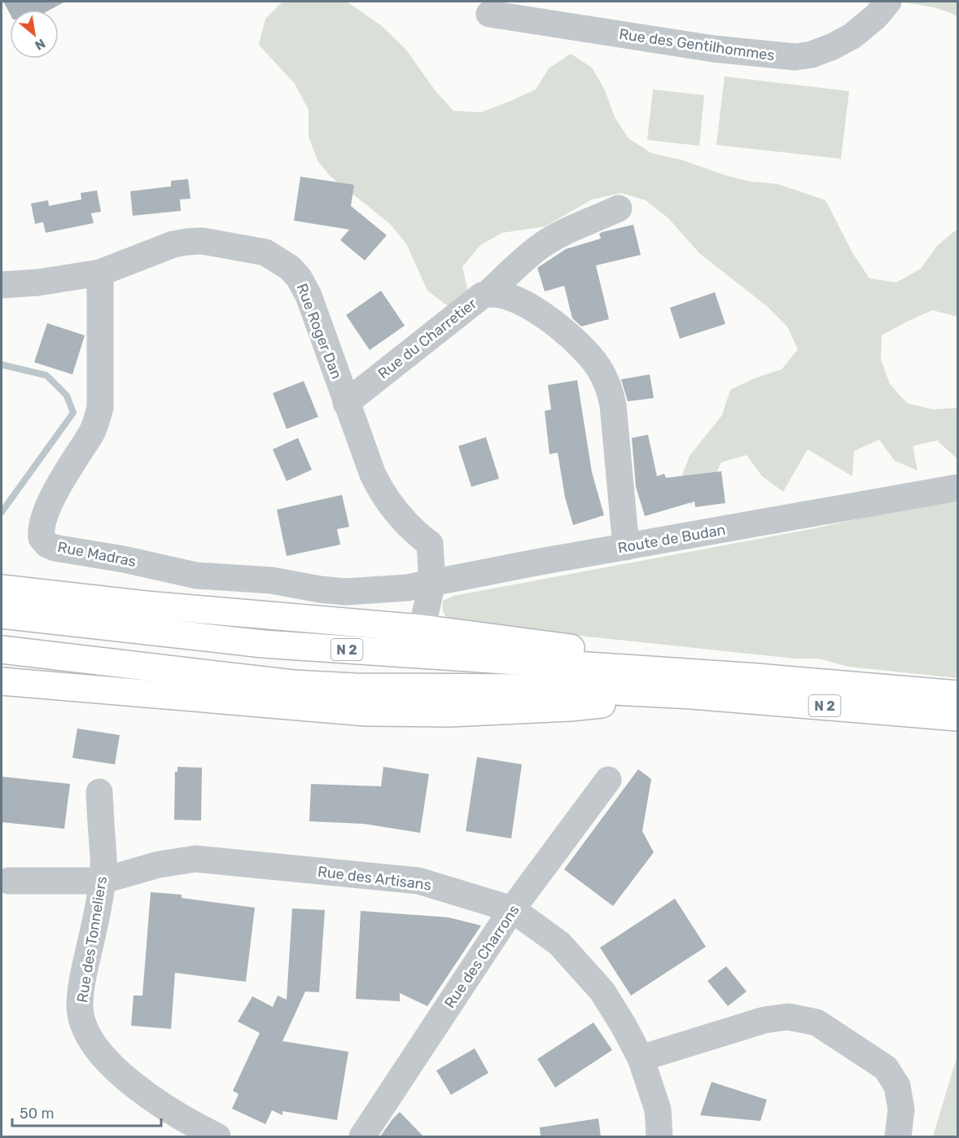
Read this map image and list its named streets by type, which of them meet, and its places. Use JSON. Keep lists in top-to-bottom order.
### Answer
{
  "streets": {
    "highway": ["N 2"],
    "street": [
      "Rue des Gentilhommes",
      "Rue Roger Dan",
      "Rue du Charretier",
      "Route de Budan",
      "Rue Madras",
      "Rue des Artisans",
      "Rue des Tonneliers",
      "Rue des Charrons"
    ]
  },
  "crossings": [
    ["Rue Roger Dan", "Rue du Charretier"],
    ["Rue Roger Dan", "Route de Budan"],
    ["Rue Roger Dan", "Rue Madras"],
    ["Rue du Charretier", "Route de Budan"],
    ["Route de Budan", "Rue Madras"],
    ["Rue des Artisans", "Rue des Tonneliers"],
    ["Rue des Artisans", "Rue des Charrons"]
  ],
  "scale_bar": "50 m",
  "north": "bottom right"
}
